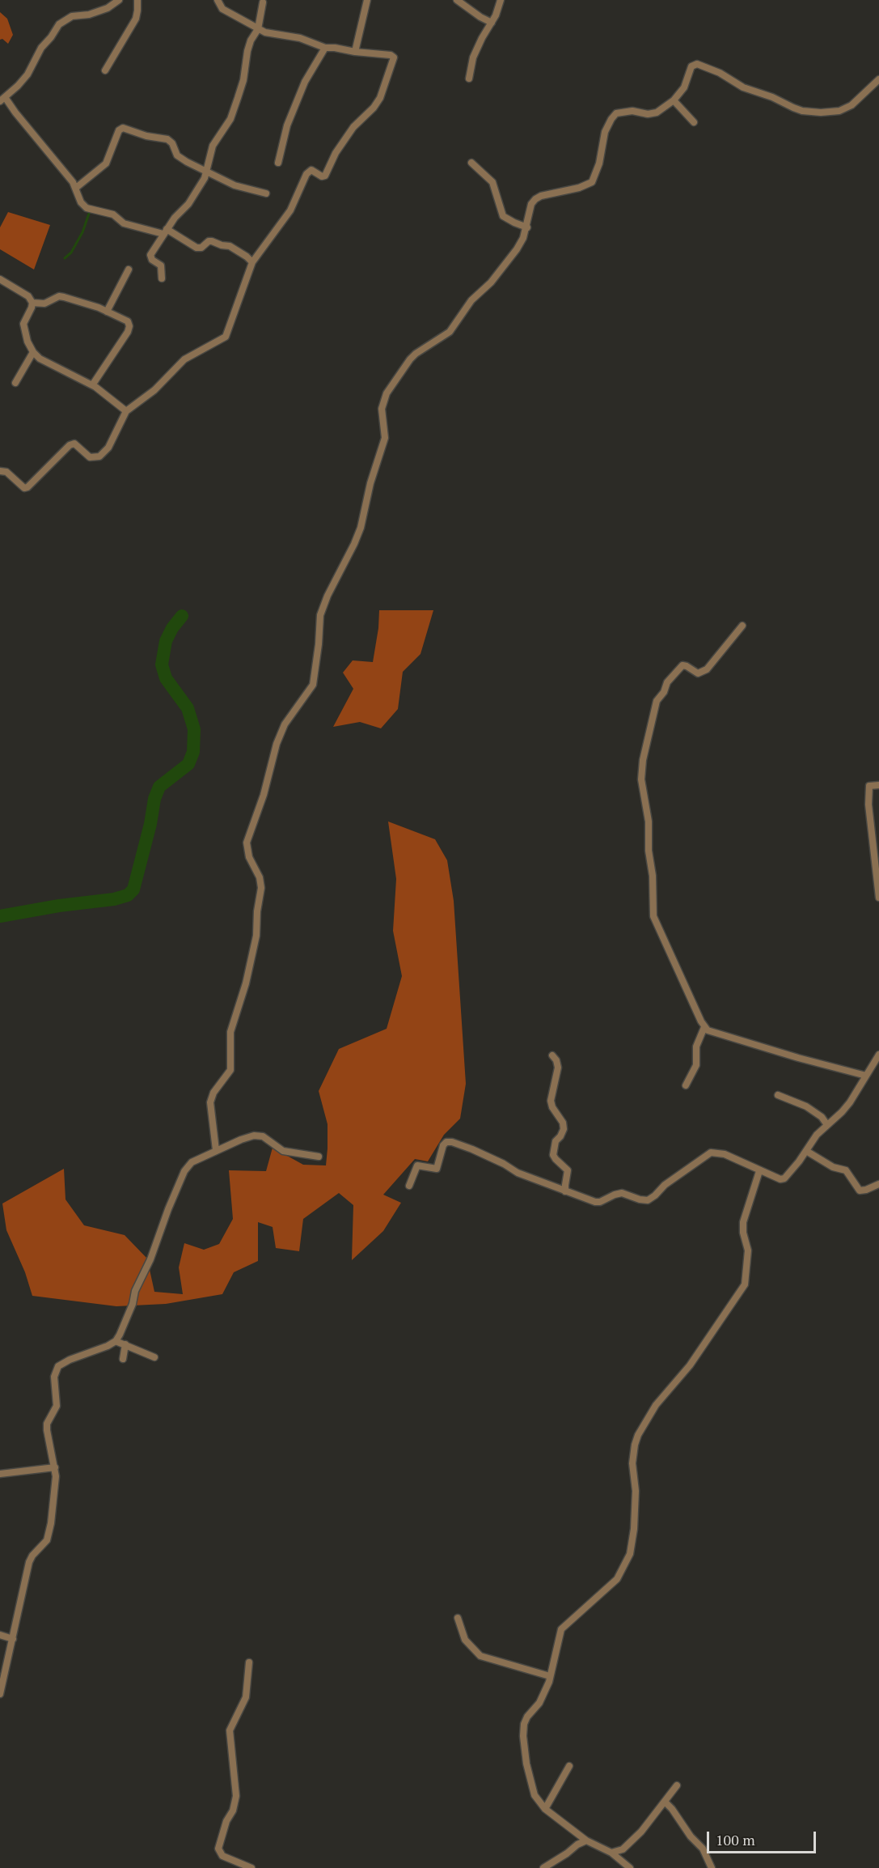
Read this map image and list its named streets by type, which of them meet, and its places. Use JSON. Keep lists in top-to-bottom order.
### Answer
{
  "scale_bar": "100 m"
}
